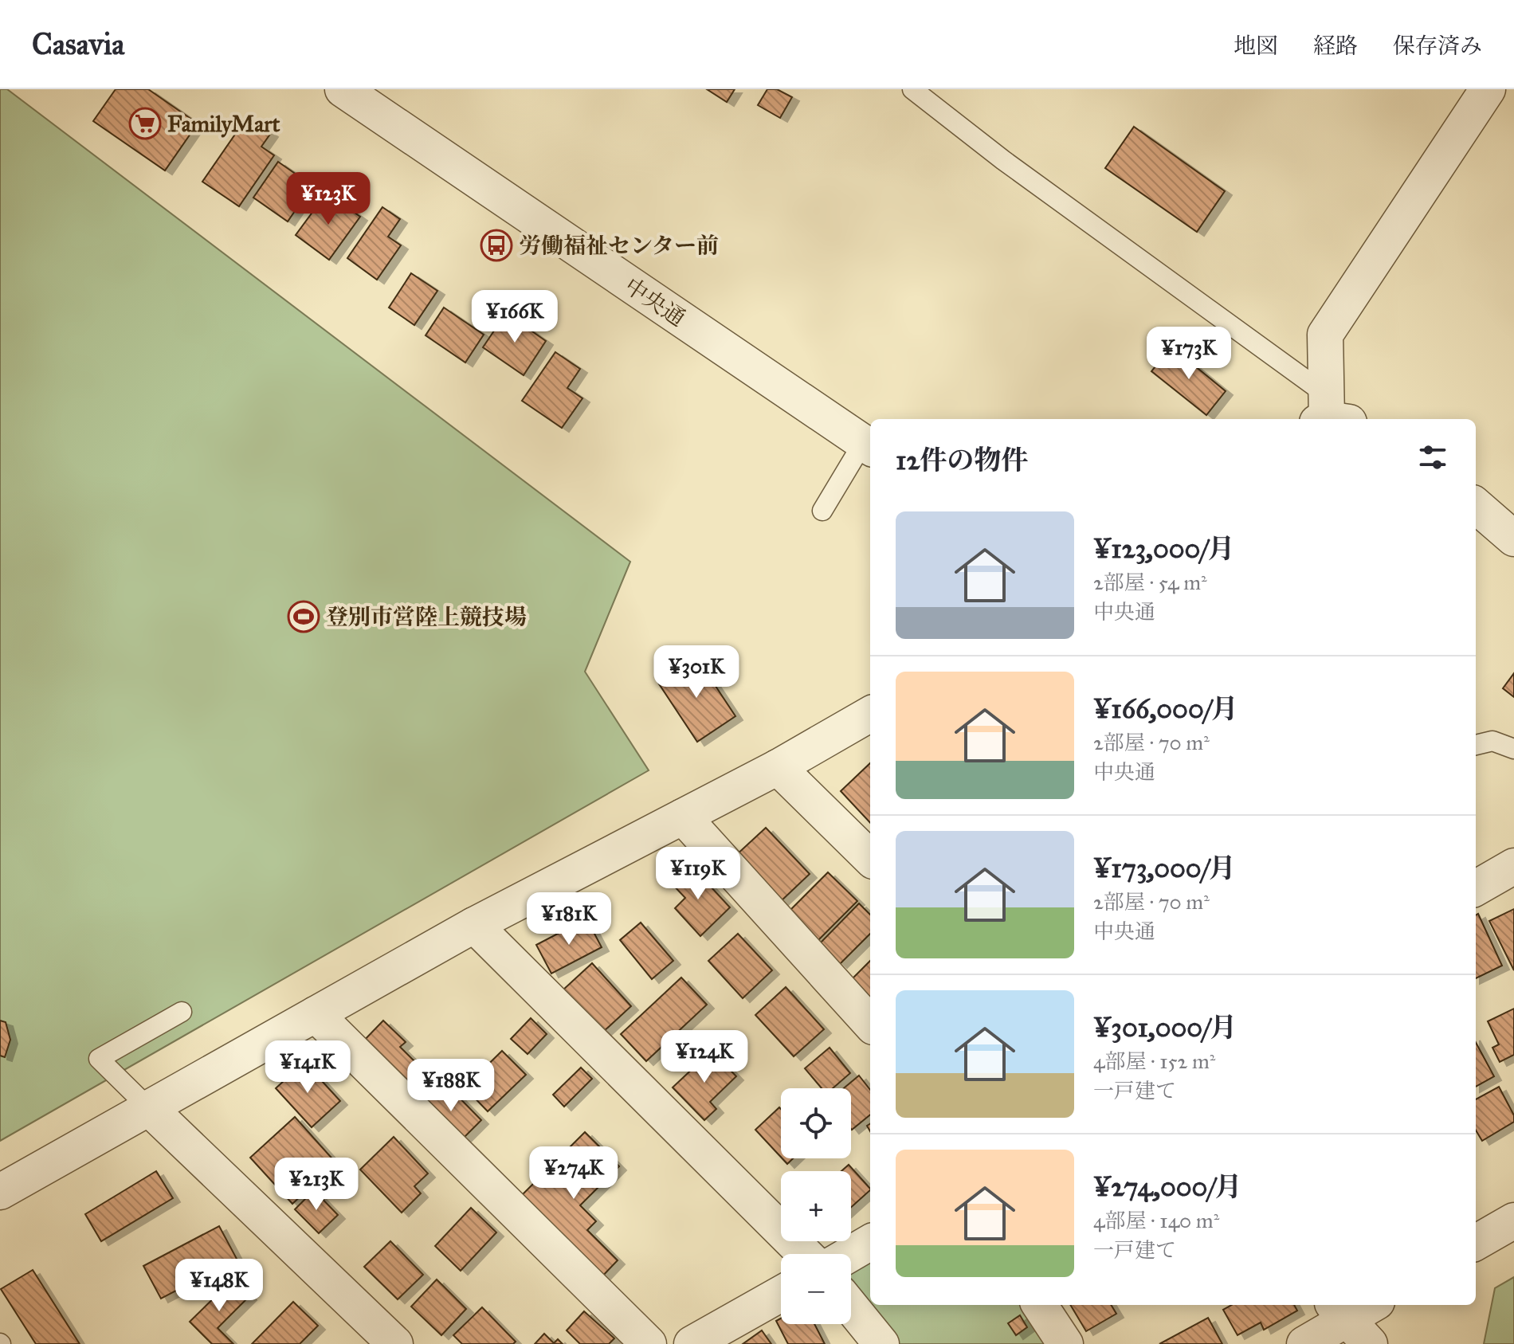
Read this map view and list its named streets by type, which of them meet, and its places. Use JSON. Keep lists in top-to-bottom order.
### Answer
{
  "streets": {
    "street": ["中央通"]
  },
  "places": {
    "supermarket": ["FamilyMart"],
    "bus stop": ["労働福祉センター前"],
    "sports": ["登別市営陸上競技場"]
  },
  "page": {
    "header": "Casavia",
    "nav": ["地図", "経路", "保存済み"],
    "price": [
      "¥123K",
      "¥166K",
      "¥173K",
      "¥301K",
      "¥119K",
      "¥181K",
      "¥124K",
      "¥141K",
      "¥188K",
      "¥274K",
      "¥213K",
      "¥148K"
    ],
    "heading": "12件の物件",
    "list": [
      {
        "name": "¥123,000/月",
        "note": "2部屋 · 54 m² · 中央通"
      },
      {
        "name": "¥166,000/月",
        "note": "2部屋 · 70 m² · 中央通"
      },
      {
        "name": "¥173,000/月",
        "note": "2部屋 · 70 m² · 中央通"
      },
      {
        "name": "¥301,000/月",
        "note": "4部屋 · 152 m² · 一戸建て"
      },
      {
        "name": "¥274,000/月",
        "note": "4部屋 · 140 m² · 一戸建て"
      }
    ],
    "map_buttons": ["+", "−"]
  }
}
